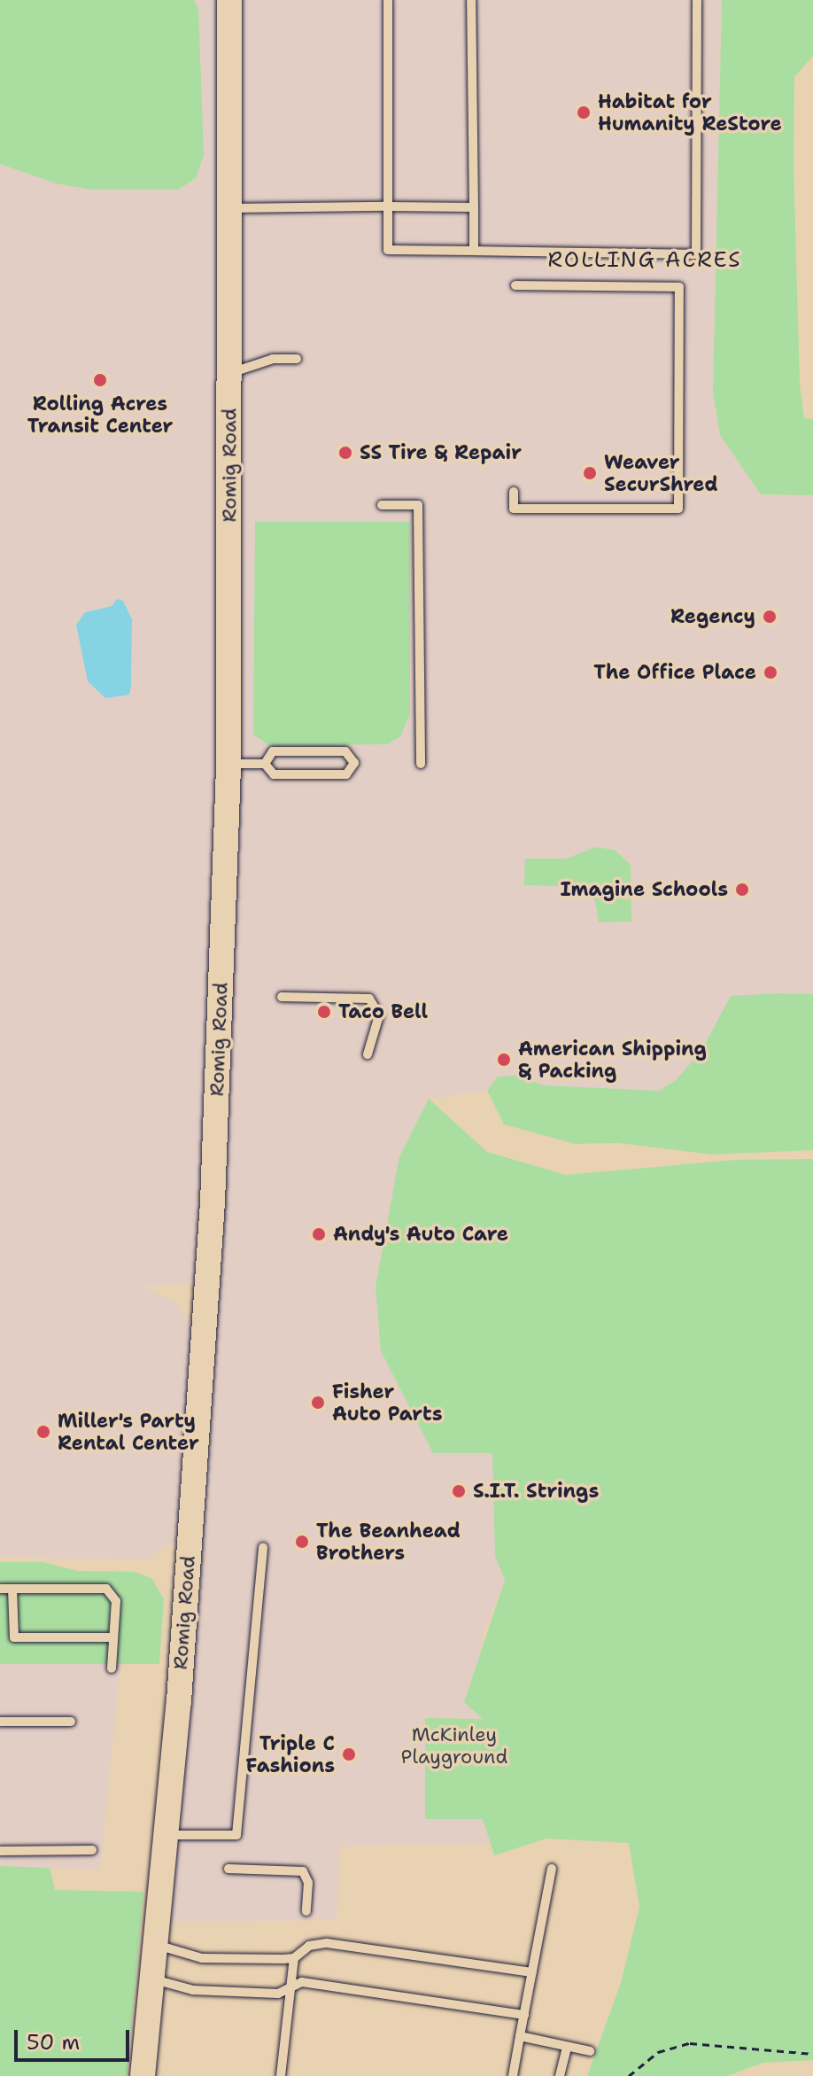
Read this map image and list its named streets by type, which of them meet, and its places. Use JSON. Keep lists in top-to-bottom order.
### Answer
{
  "streets": {
    "street": ["Romig Road"]
  },
  "districts": ["ROLLING ACRES"],
  "parks": ["McKinley Playground"],
  "places": [
    "Habitat for Humanity ReStore",
    "Rolling Acres Transit Center",
    "SS Tire & Repair",
    "Weaver SecurShred",
    "Regency",
    "The Office Place",
    "Imagine Schools",
    "Taco Bell",
    "American Shipping & Packing",
    "Andy's Auto Care",
    "Fisher Auto Parts",
    "Miller's Party Rental Center",
    "S.I.T. Strings",
    "The Beanhead Brothers",
    "Triple C Fashions"
  ],
  "scale_bar": "50 m"
}
